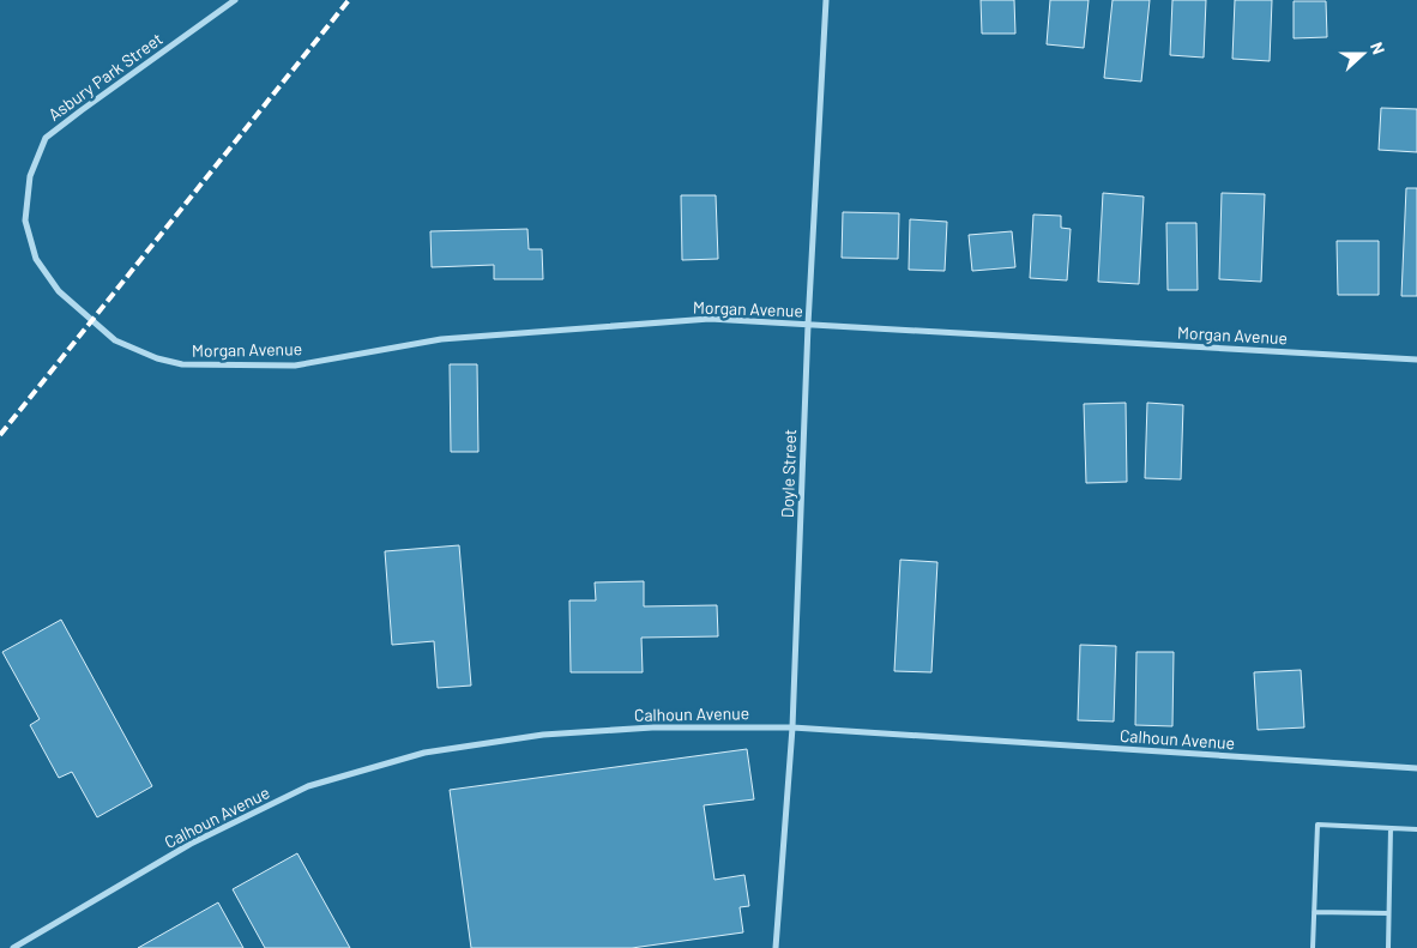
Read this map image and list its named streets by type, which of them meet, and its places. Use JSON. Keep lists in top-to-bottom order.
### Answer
{
  "streets": {
    "street": [
      "Asbury Park Street",
      "Morgan Avenue",
      "Doyle Street",
      "Calhoun Avenue"
    ]
  },
  "crossings": [
    ["Asbury Park Street", "Morgan Avenue"],
    ["Morgan Avenue", "Doyle Street"],
    ["Doyle Street", "Calhoun Avenue"]
  ],
  "north": "right"
}
